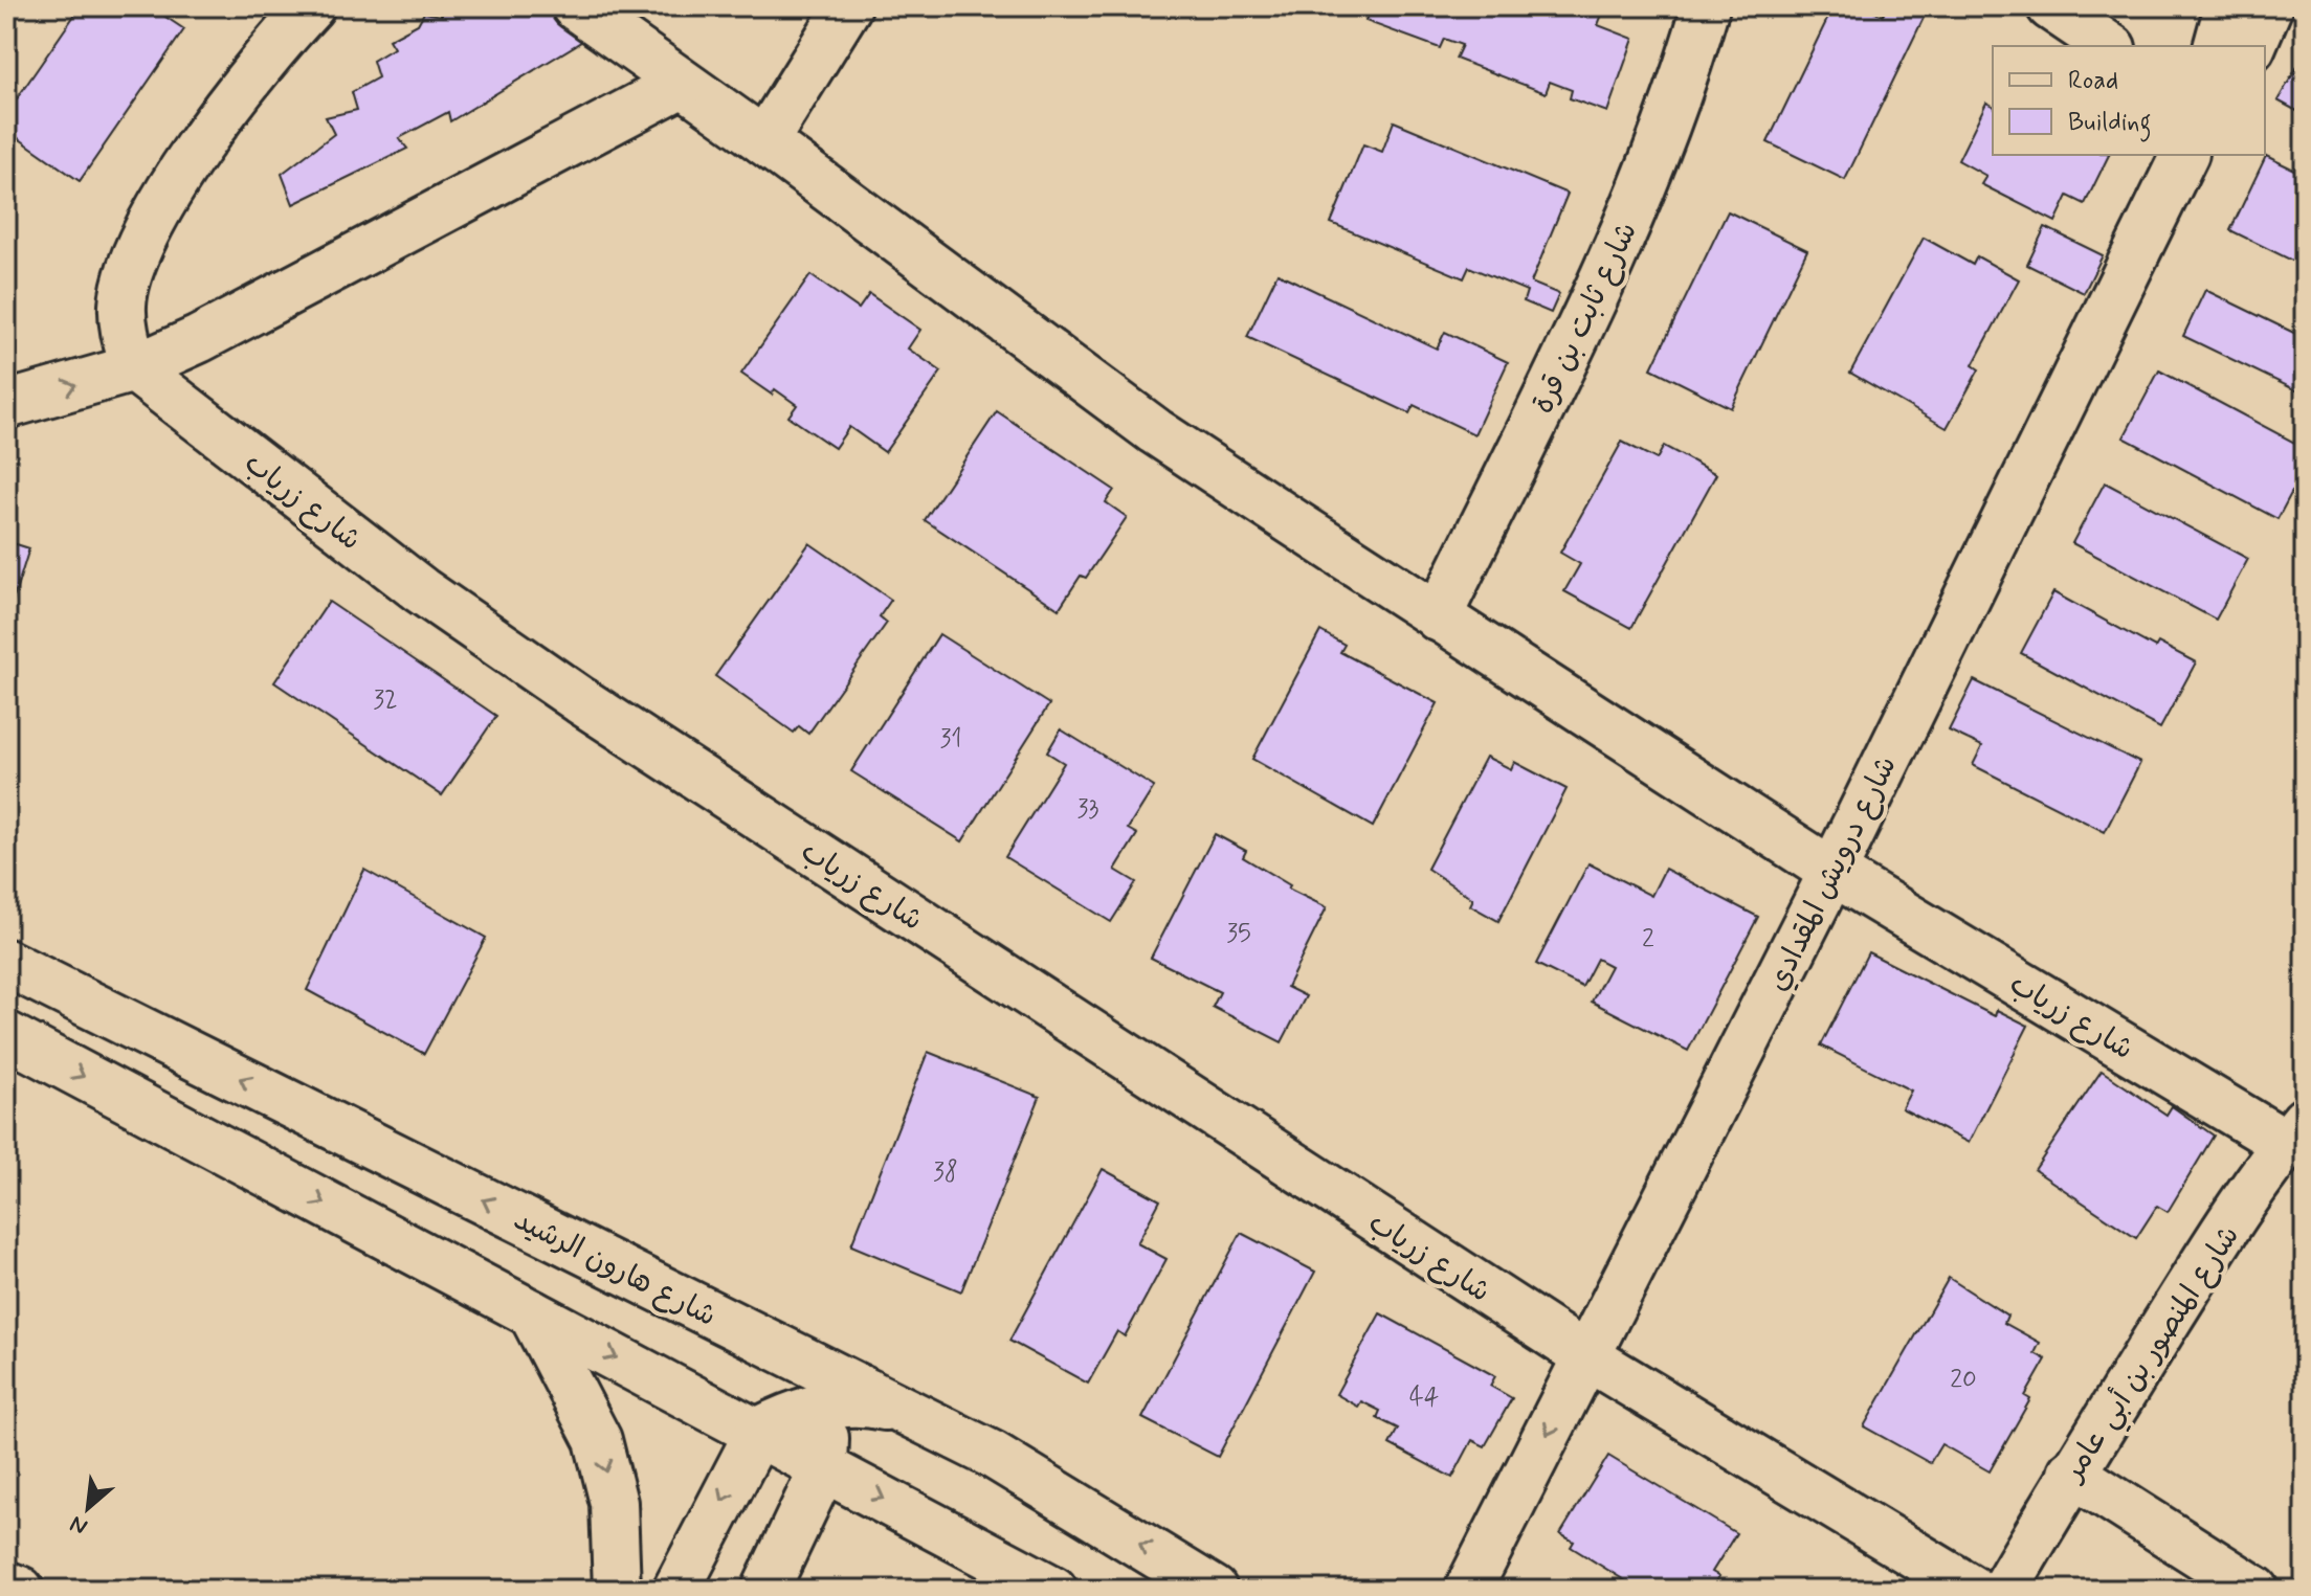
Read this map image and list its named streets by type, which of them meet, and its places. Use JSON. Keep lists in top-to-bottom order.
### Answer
{
  "streets": {
    "street": [
      "شارع ثابت بن قرة",
      "شارع زرياب",
      "شارع درويش المقدادي",
      "شارع هارون الرشيد",
      "شارع المنصور بن أبي عامر"
    ]
  },
  "crossings": [
    ["شارع ثابت بن قرة", "شارع زرياب"],
    ["شارع زرياب", "شارع درويش المقدادي"],
    ["شارع زرياب", "شارع المنصور بن أبي عامر"]
  ],
  "house_numbers": [
    "32",
    "31",
    "33",
    "35",
    "2",
    "38",
    "20",
    "44"
  ],
  "legend": ["Road", "Building"],
  "north": "bottom left"
}
